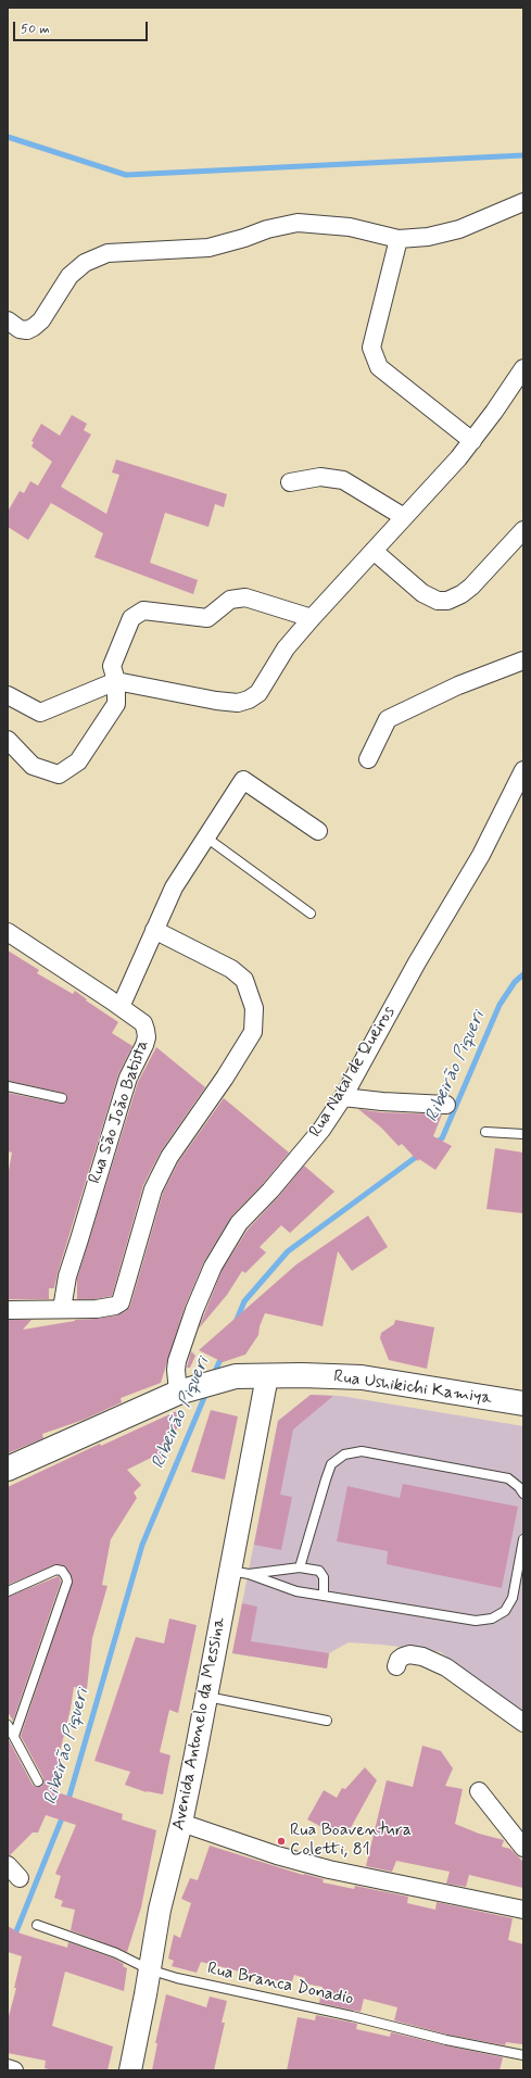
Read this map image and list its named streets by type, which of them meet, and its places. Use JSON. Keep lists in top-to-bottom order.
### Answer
{
  "streets": {
    "main road": ["Rua Ushikichi Kamiya"],
    "street": ["Rua Natal de Queiros", "Rua São João Batista", "Avenida Antonelo da Messina"],
    "lane": ["Rua Branca Donadio"]
  },
  "crossings": [
    ["Rua Natal de Queiros", "Rua Ushikichi Kamiya"],
    ["Rua Ushikichi Kamiya", "Avenida Antonelo da Messina"],
    ["Avenida Antonelo da Messina", "Rua Branca Donadio"]
  ],
  "water": ["Ribeirão Piqueri"],
  "places": ["Rua Boaventura Coletti, 81"],
  "scale_bar": "50 m"
}
